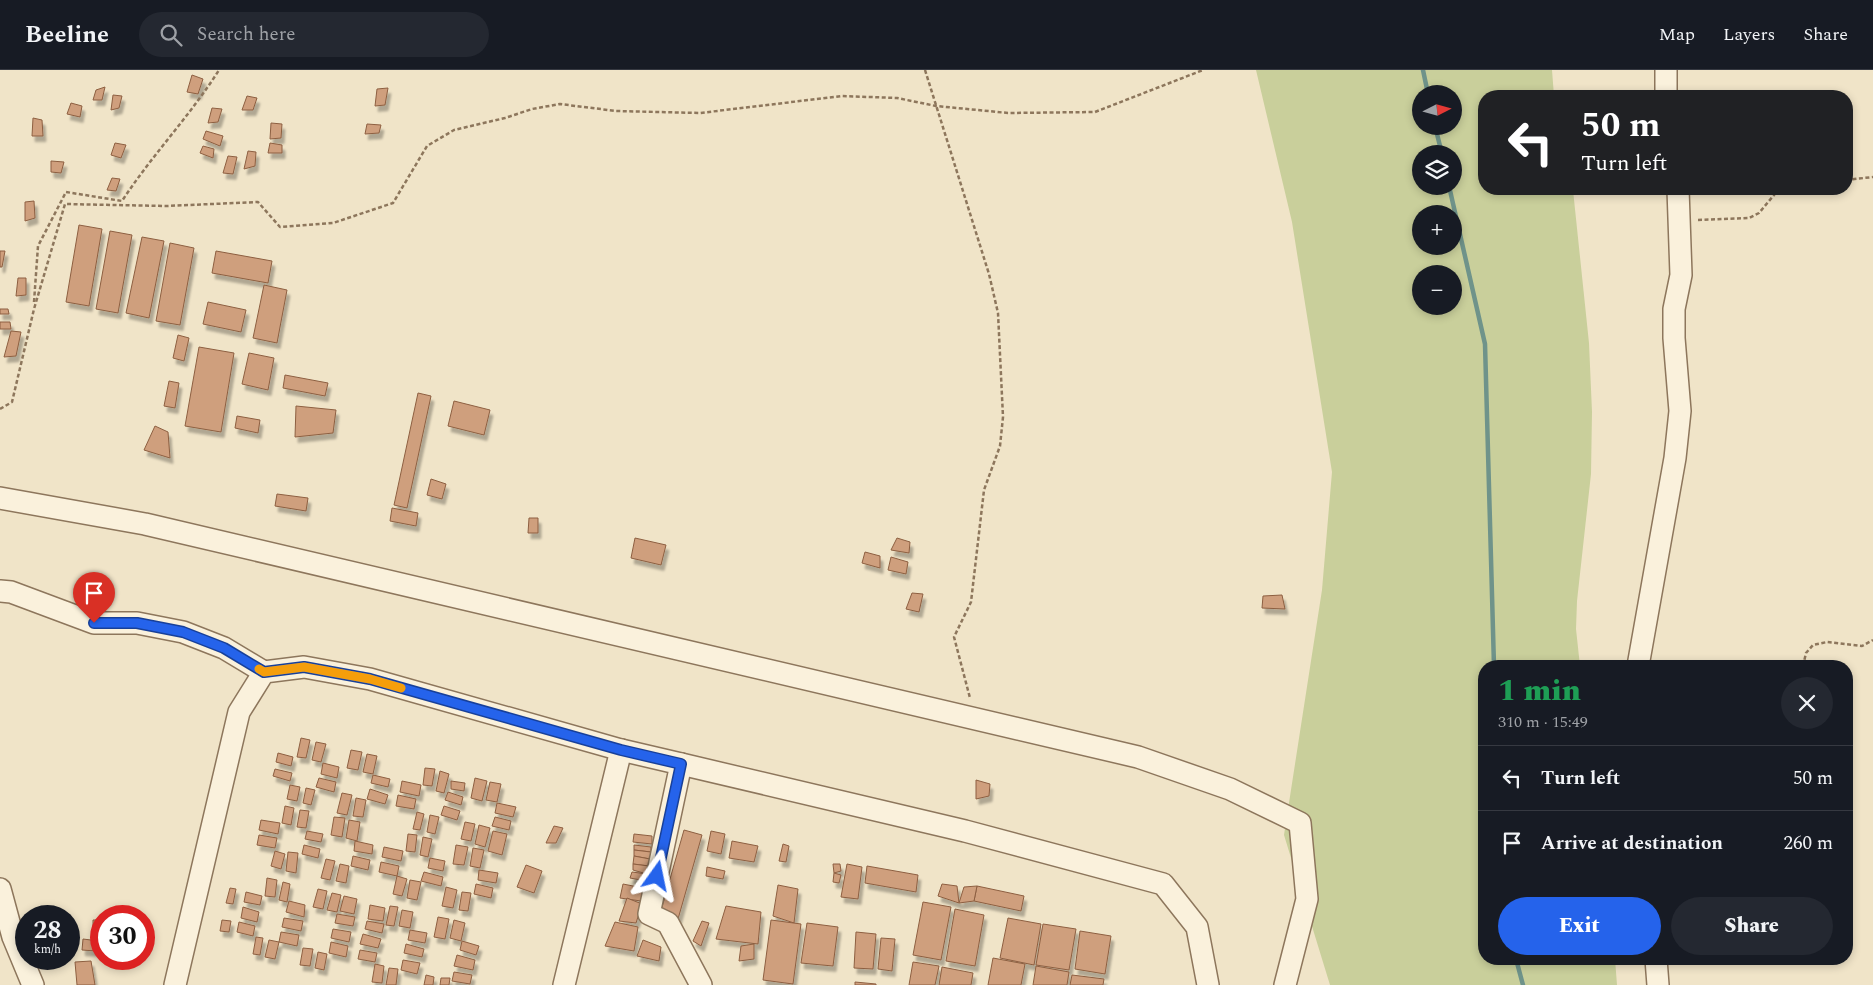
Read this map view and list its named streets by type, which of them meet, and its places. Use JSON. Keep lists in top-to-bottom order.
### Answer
{
  "north": "right",
  "page": {
    "header": "Beeline",
    "search": "Search here",
    "nav": ["Map", "Layers", "Share"],
    "map_buttons": ["+", "−"],
    "turn": ["50 m", "Turn left"],
    "heading": ["1 min", "310 m · 15:49"],
    "list": [
      {
        "name": "Turn left",
        "value": "50 m"
      },
      {
        "name": "Arrive at destination",
        "value": "260 m"
      }
    ],
    "buttons": ["Exit", "Share"],
    "speed": "28 km/h",
    "limit": "30"
  }
}
